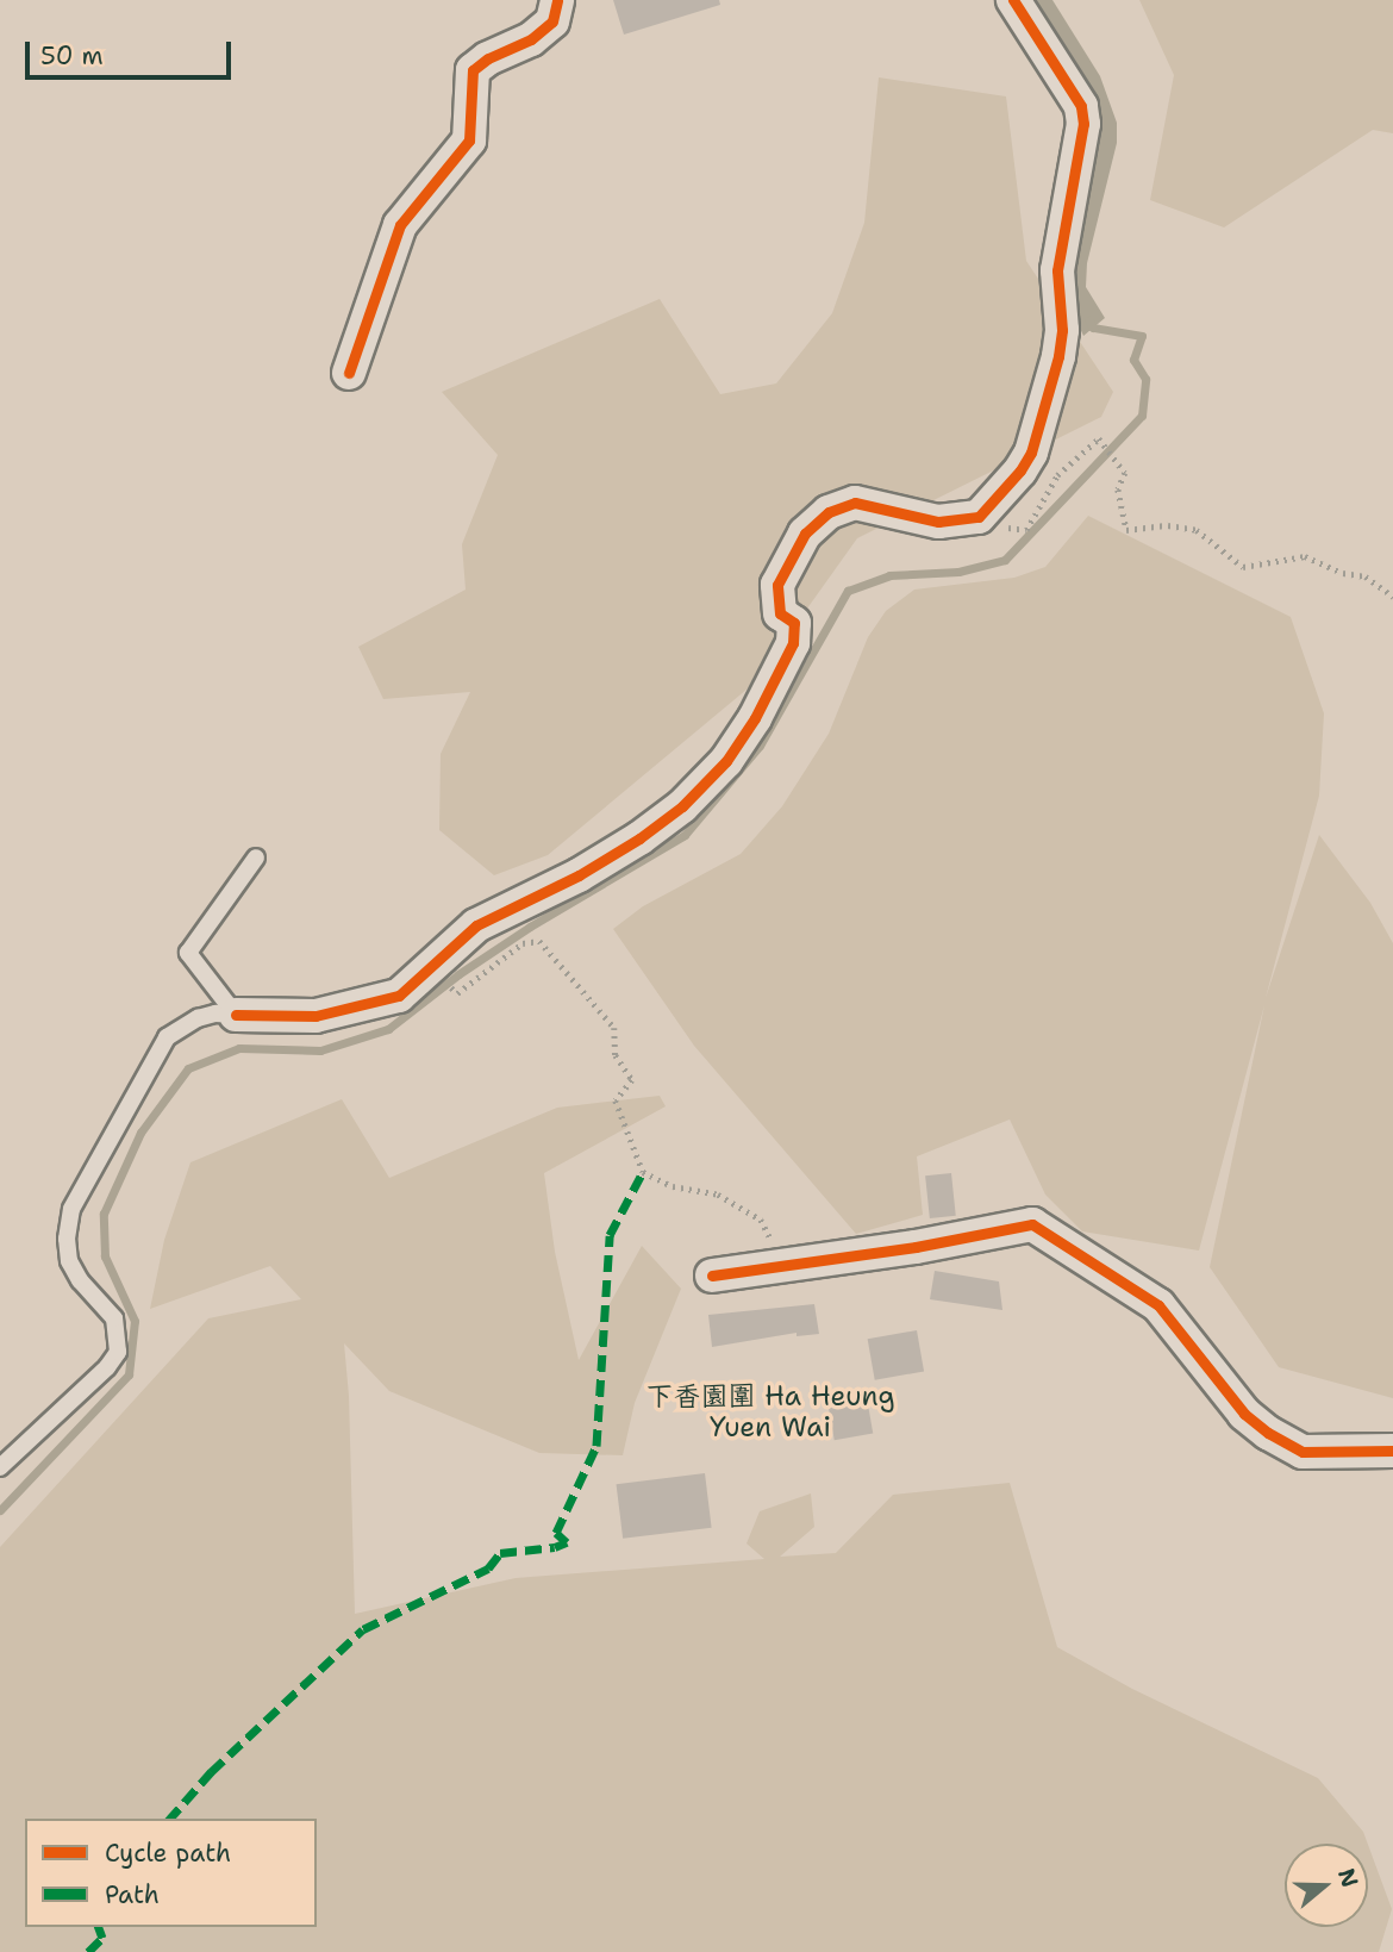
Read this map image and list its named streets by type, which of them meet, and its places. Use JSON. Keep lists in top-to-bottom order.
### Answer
{
  "districts": ["下香園圍 Ha Heung Yuen Wai"],
  "legend": ["Cycle path", "Path"],
  "scale_bar": "50 m",
  "north": "right"
}
